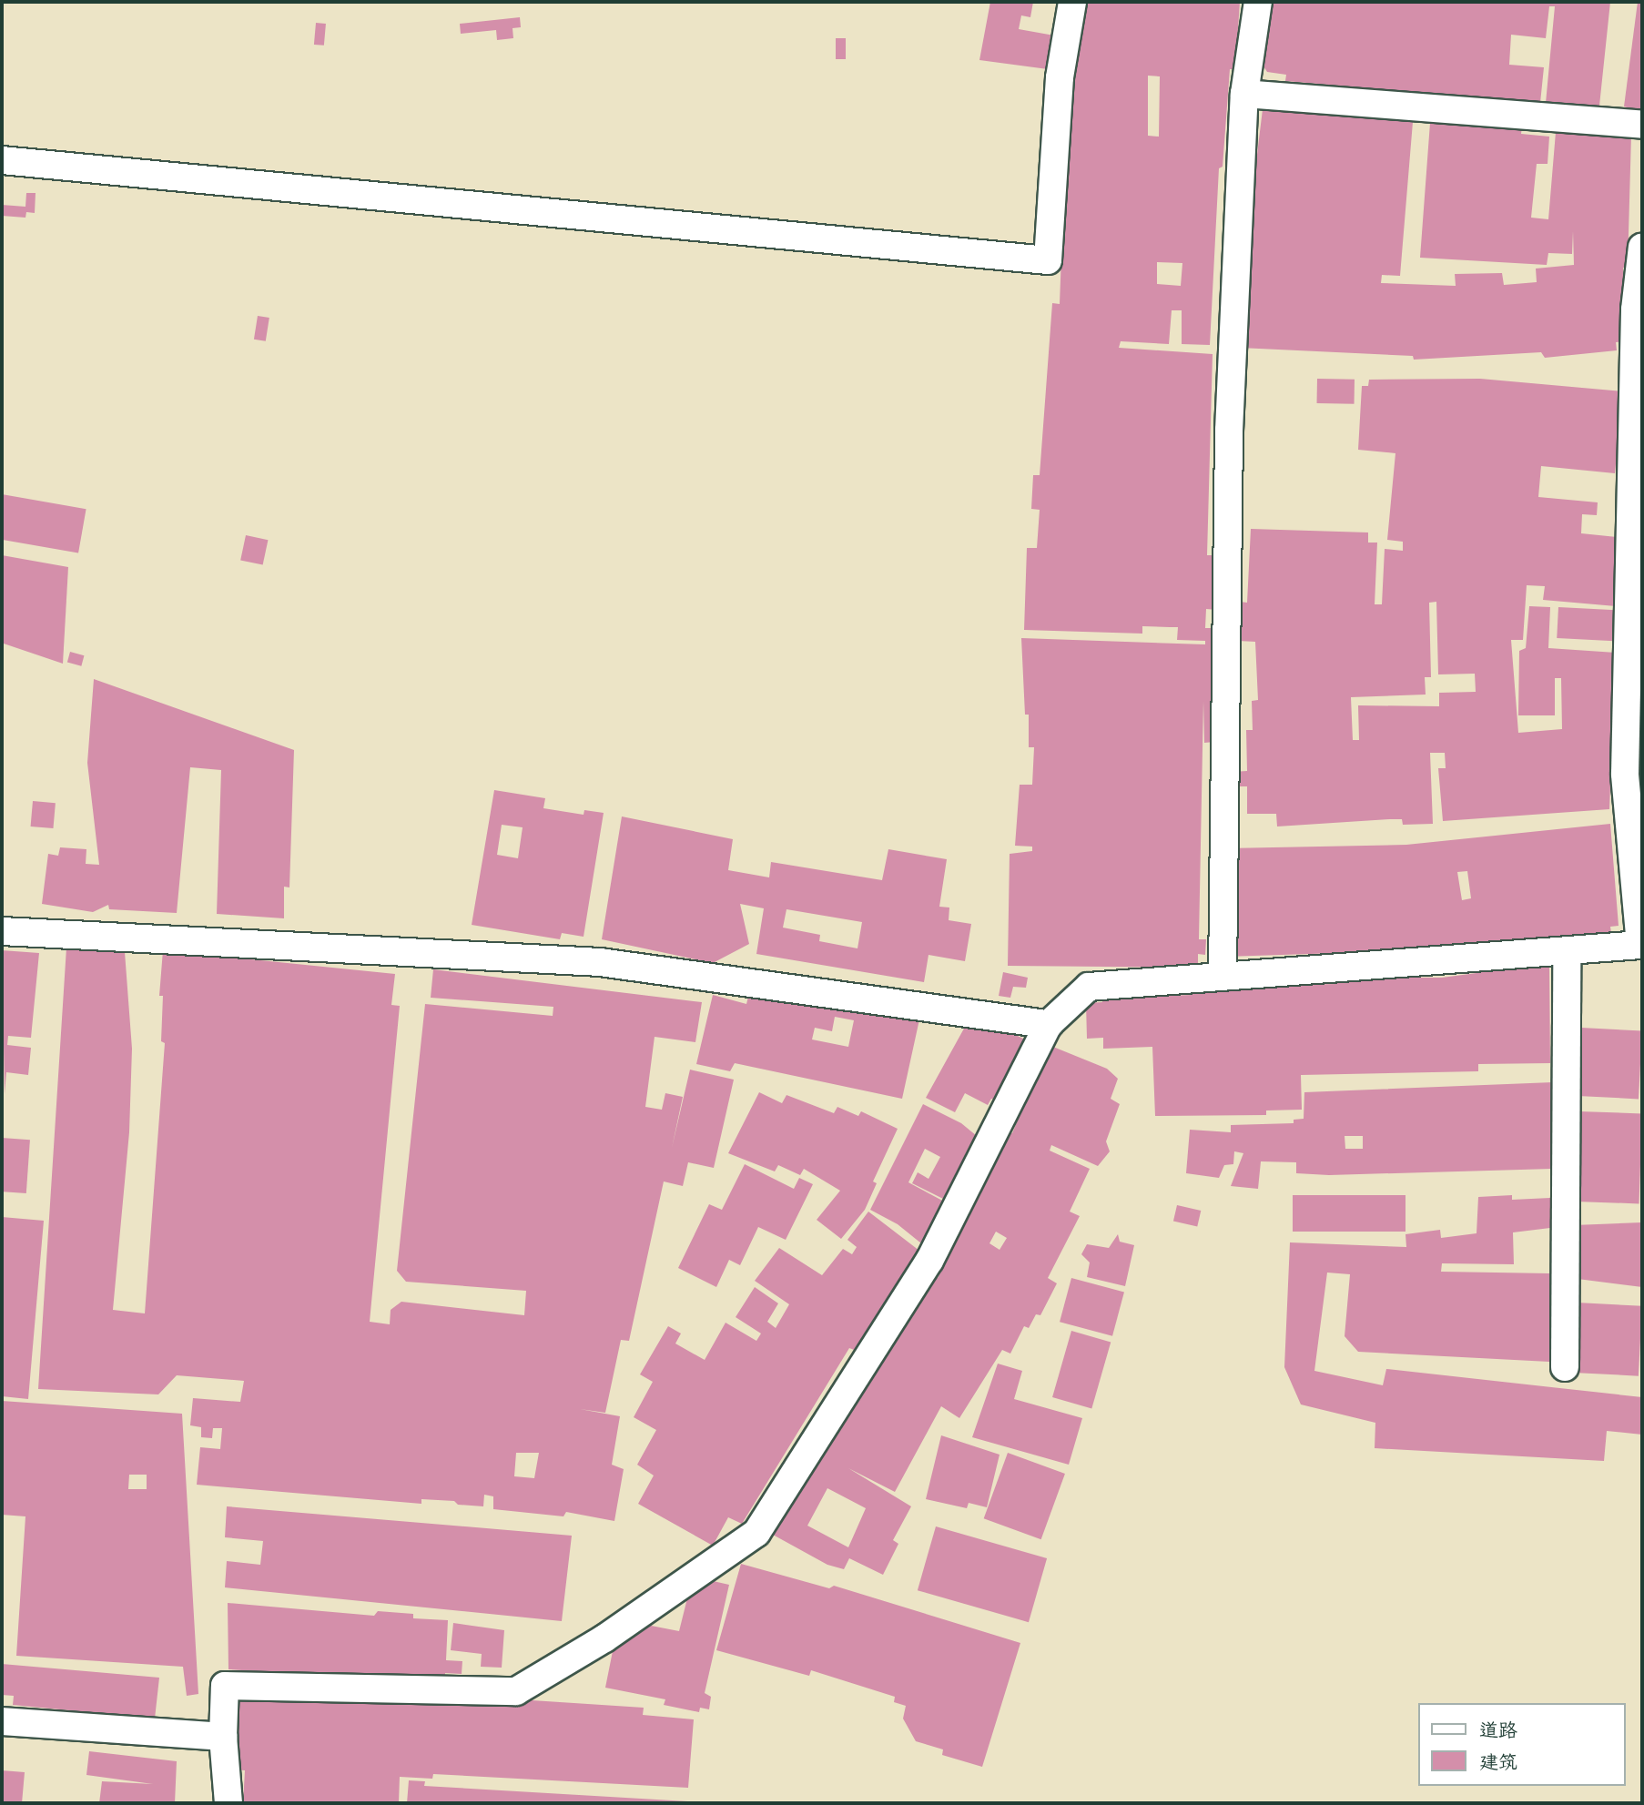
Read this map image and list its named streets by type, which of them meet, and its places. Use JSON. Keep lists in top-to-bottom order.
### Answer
{
  "legend": ["道路", "建筑"]
}
